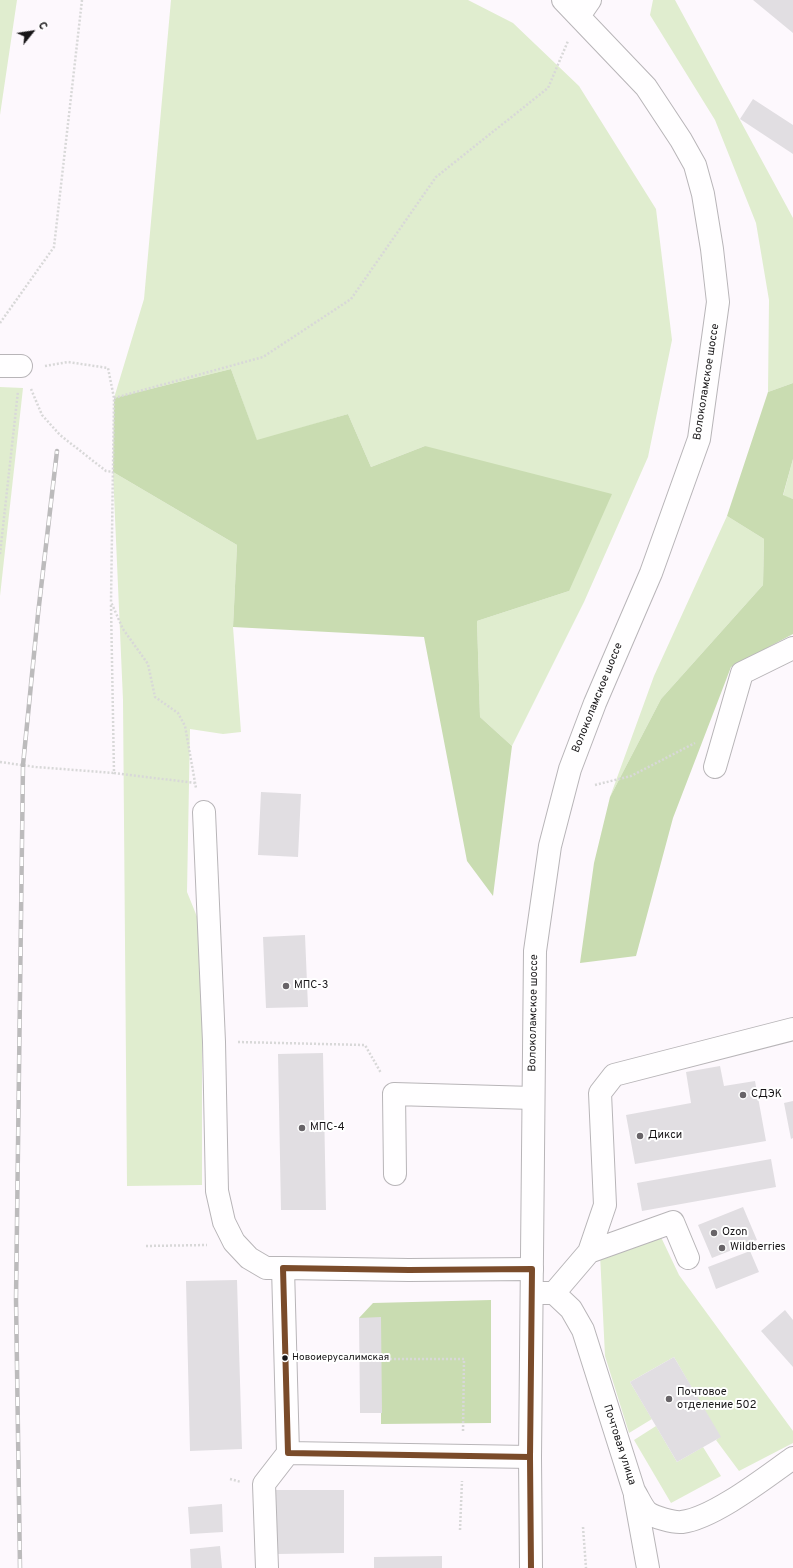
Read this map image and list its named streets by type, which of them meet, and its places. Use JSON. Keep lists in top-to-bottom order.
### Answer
{
  "streets": {
    "main road": ["Волоколамское шоссе", "Почтовая улица"]
  },
  "places": [
    "МПС-3",
    "СДЭК",
    "МПС-4",
    "Дикси",
    "Ozon",
    "Wildberries",
    "Новоиерусалимская",
    "Почтовое отделение 502"
  ],
  "north": "top right"
}
